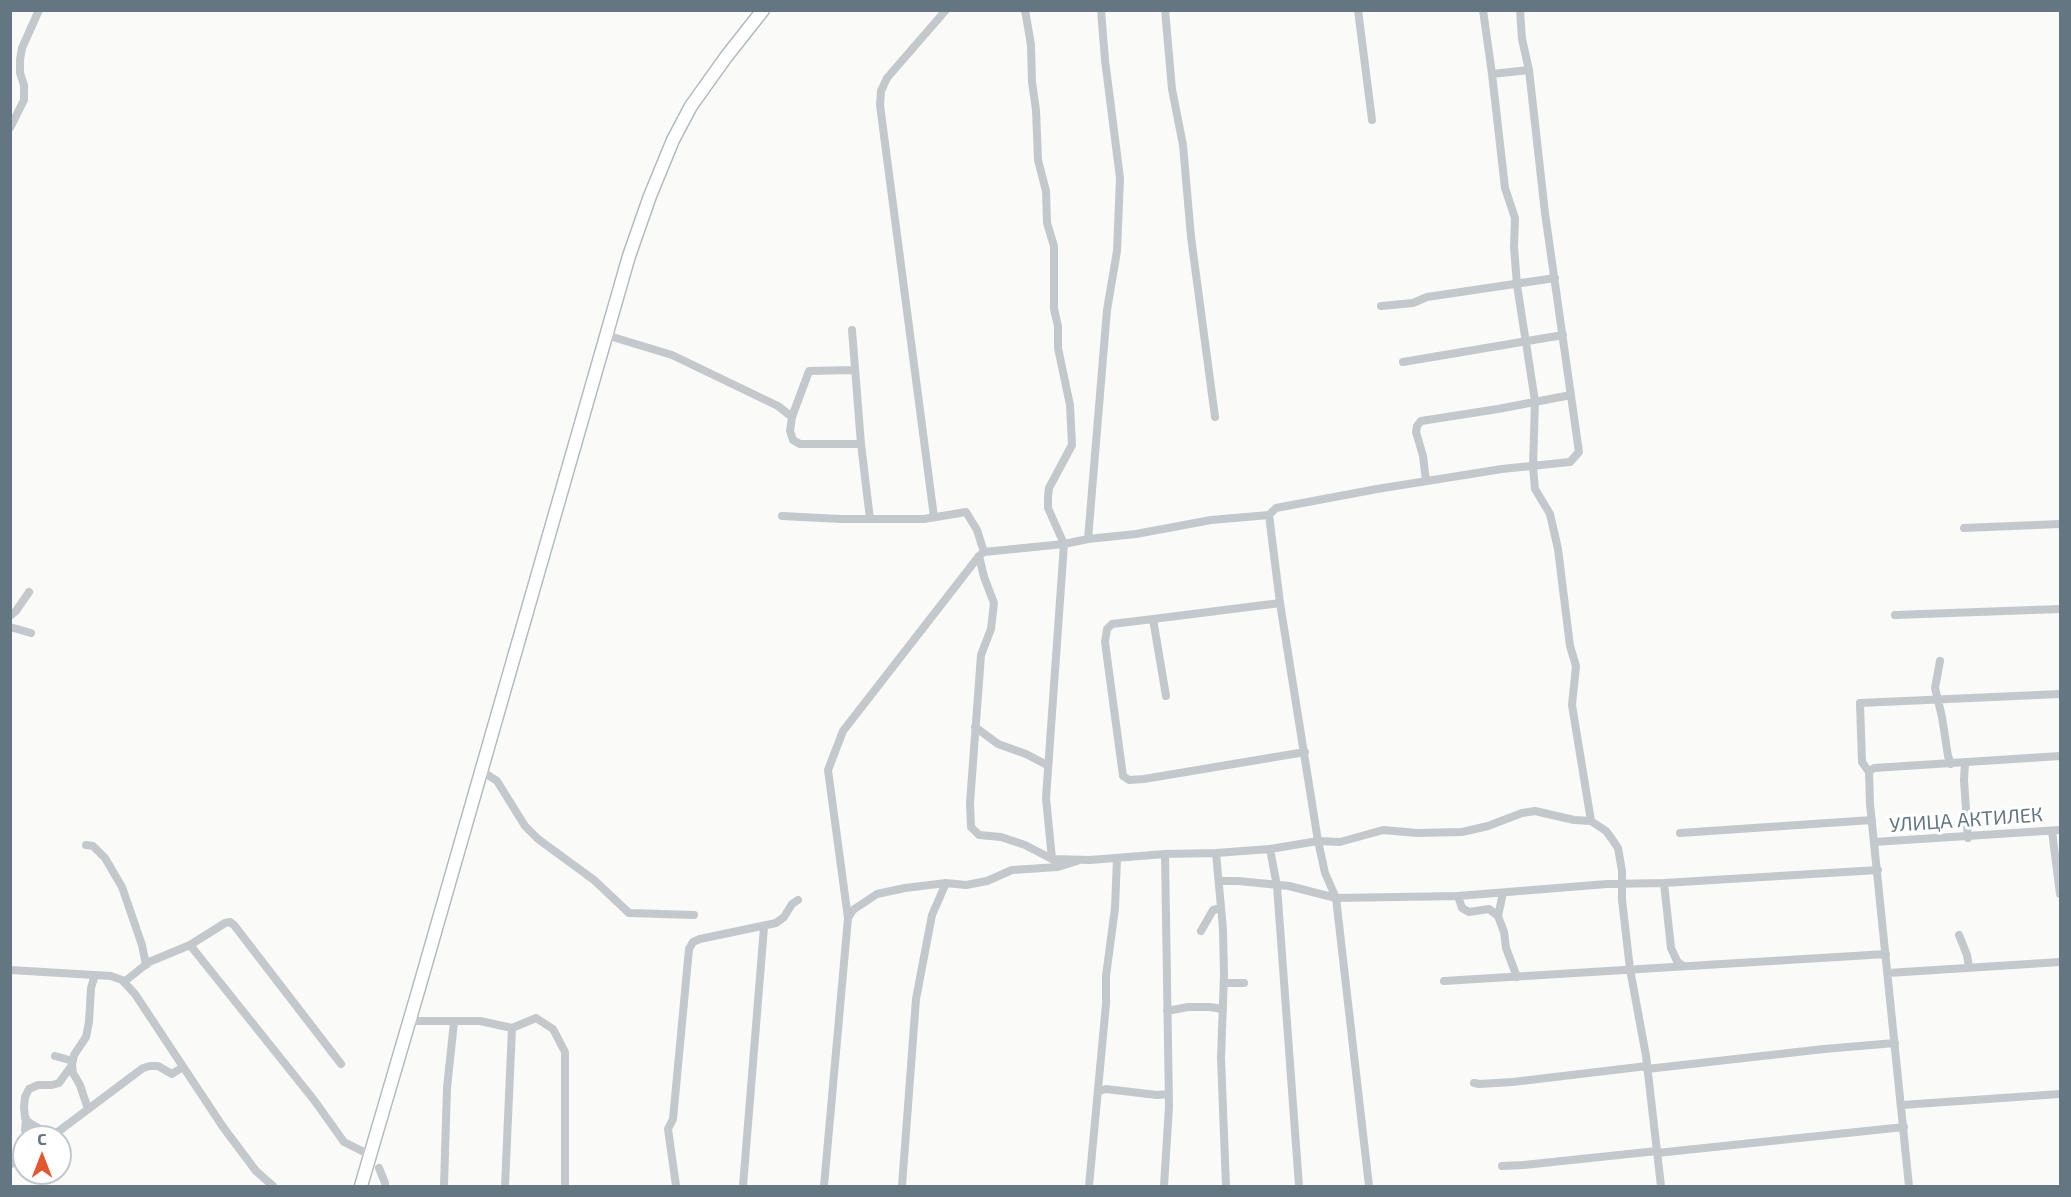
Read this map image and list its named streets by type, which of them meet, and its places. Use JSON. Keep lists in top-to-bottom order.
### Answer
{
  "streets": {
    "street": ["УЛИЦА АКТИЛЕК"]
  },
  "north": "top"
}
